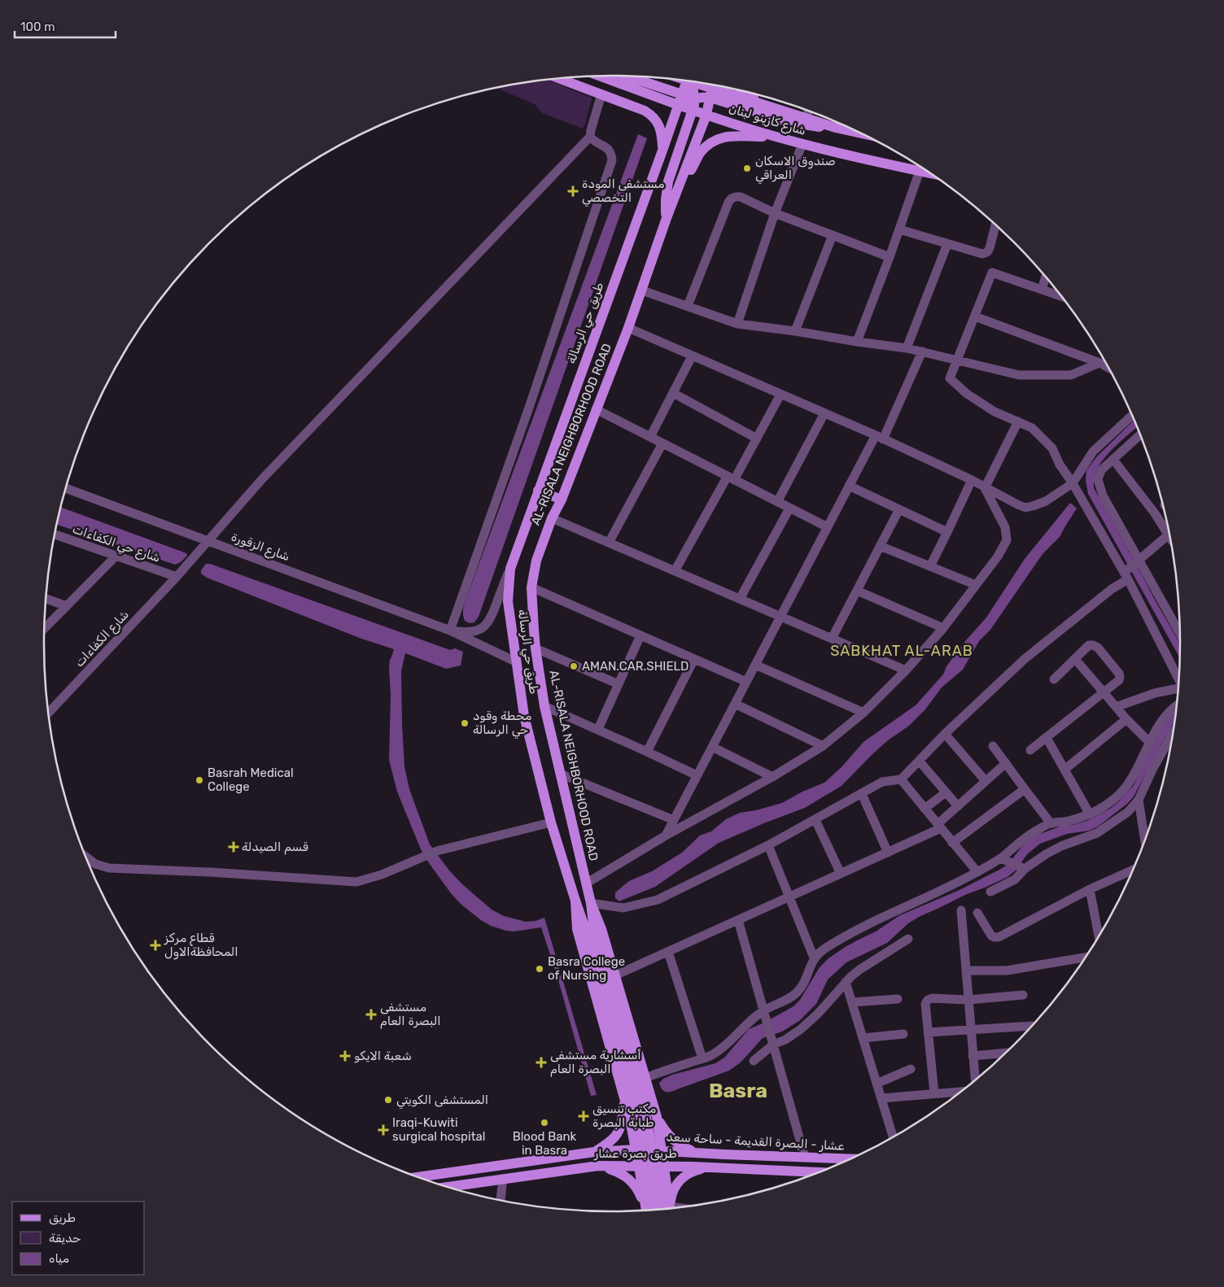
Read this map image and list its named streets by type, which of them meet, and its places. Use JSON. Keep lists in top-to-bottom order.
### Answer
{
  "streets": {
    "main road": [
      "شارع كازينو لبنان",
      "طريق حي الرسالة",
      "AL-RISALA NEIGHBORHOOD ROAD",
      "عشار - البصرة القديمة - ساحة سعد",
      "طريق بصرة عشار"
    ],
    "street": ["شارع حي الكفاءات", "شارع الزقورة", "شارع الكفاءات"]
  },
  "crossings": [
    ["شارع كازينو لبنان", "طريق حي الرسالة"],
    ["شارع كازينو لبنان", "AL-RISALA NEIGHBORHOOD ROAD"],
    ["طريق حي الرسالة", "شارع الزقورة"],
    ["طريق حي الرسالة", "عشار - البصرة القديمة - ساحة سعد"],
    ["طريق حي الرسالة", "طريق بصرة عشار"],
    ["شارع حي الكفاءات", "شارع الكفاءات"],
    ["شارع الزقورة", "شارع الكفاءات"]
  ],
  "districts": ["SABKHAT AL-ARAB", "Basra"],
  "places": {
    "other": [
      "صندوق الاسكان العراقي",
      "AMAN.CAR.SHIELD",
      "محطة وقود حي الرسالة",
      "Basrah Medical College",
      "Basra College of Nursing",
      "المستشفى الكويتي",
      "Blood Bank in Basra"
    ],
    "health": [
      "مستشفى المودة التخصصي",
      "قسم الصيدلة",
      "قطاع مركز المحافظةالاول",
      "مستشفى البصرة العام",
      "شعبة الايكو",
      "أسشارية مستشفى البصرة العام",
      "مكتب تنسيق طبابة البصرة",
      "Iraqi-Kuwiti surgical hospital"
    ]
  },
  "legend": ["طريق", "حديقة", "مياه"],
  "scale_bar": "100 m"
}
